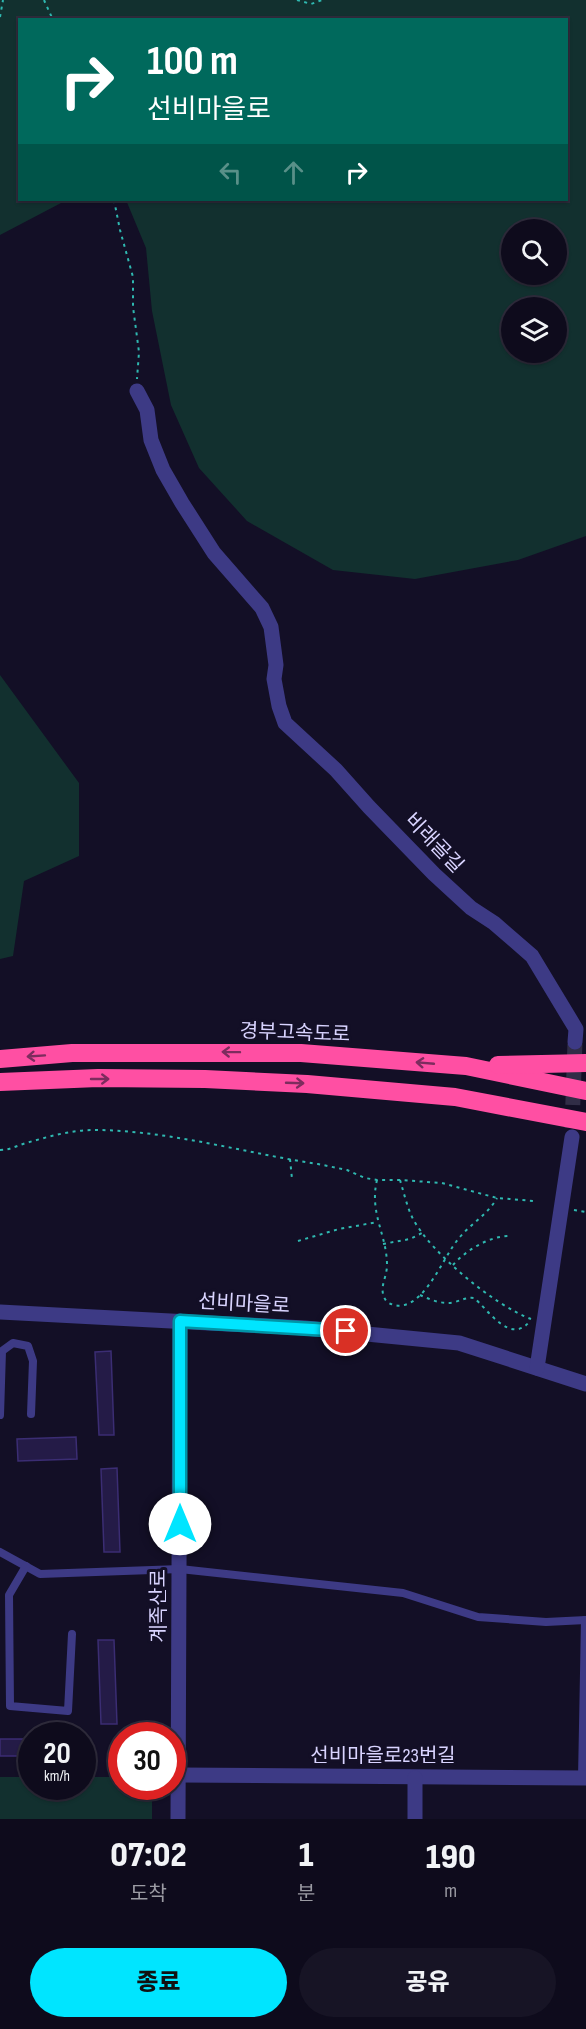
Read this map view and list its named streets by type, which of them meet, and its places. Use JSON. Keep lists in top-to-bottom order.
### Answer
{
  "streets": {
    "highway": ["경부고속도로"],
    "street": [
      "비래골길",
      "선비마을로",
      "계족산로",
      "선비마을로23번길"
    ]
  },
  "crossings": [
    ["선비마을로", "계족산로"]
  ],
  "page": {
    "turn": ["100 m", "선비마을로"],
    "speed": "20 km/h",
    "limit": "30",
    "eta": [
      "07:02",
      "도착",
      "1",
      "분",
      "190",
      "m"
    ],
    "buttons": ["종료", "공유"]
  }
}
